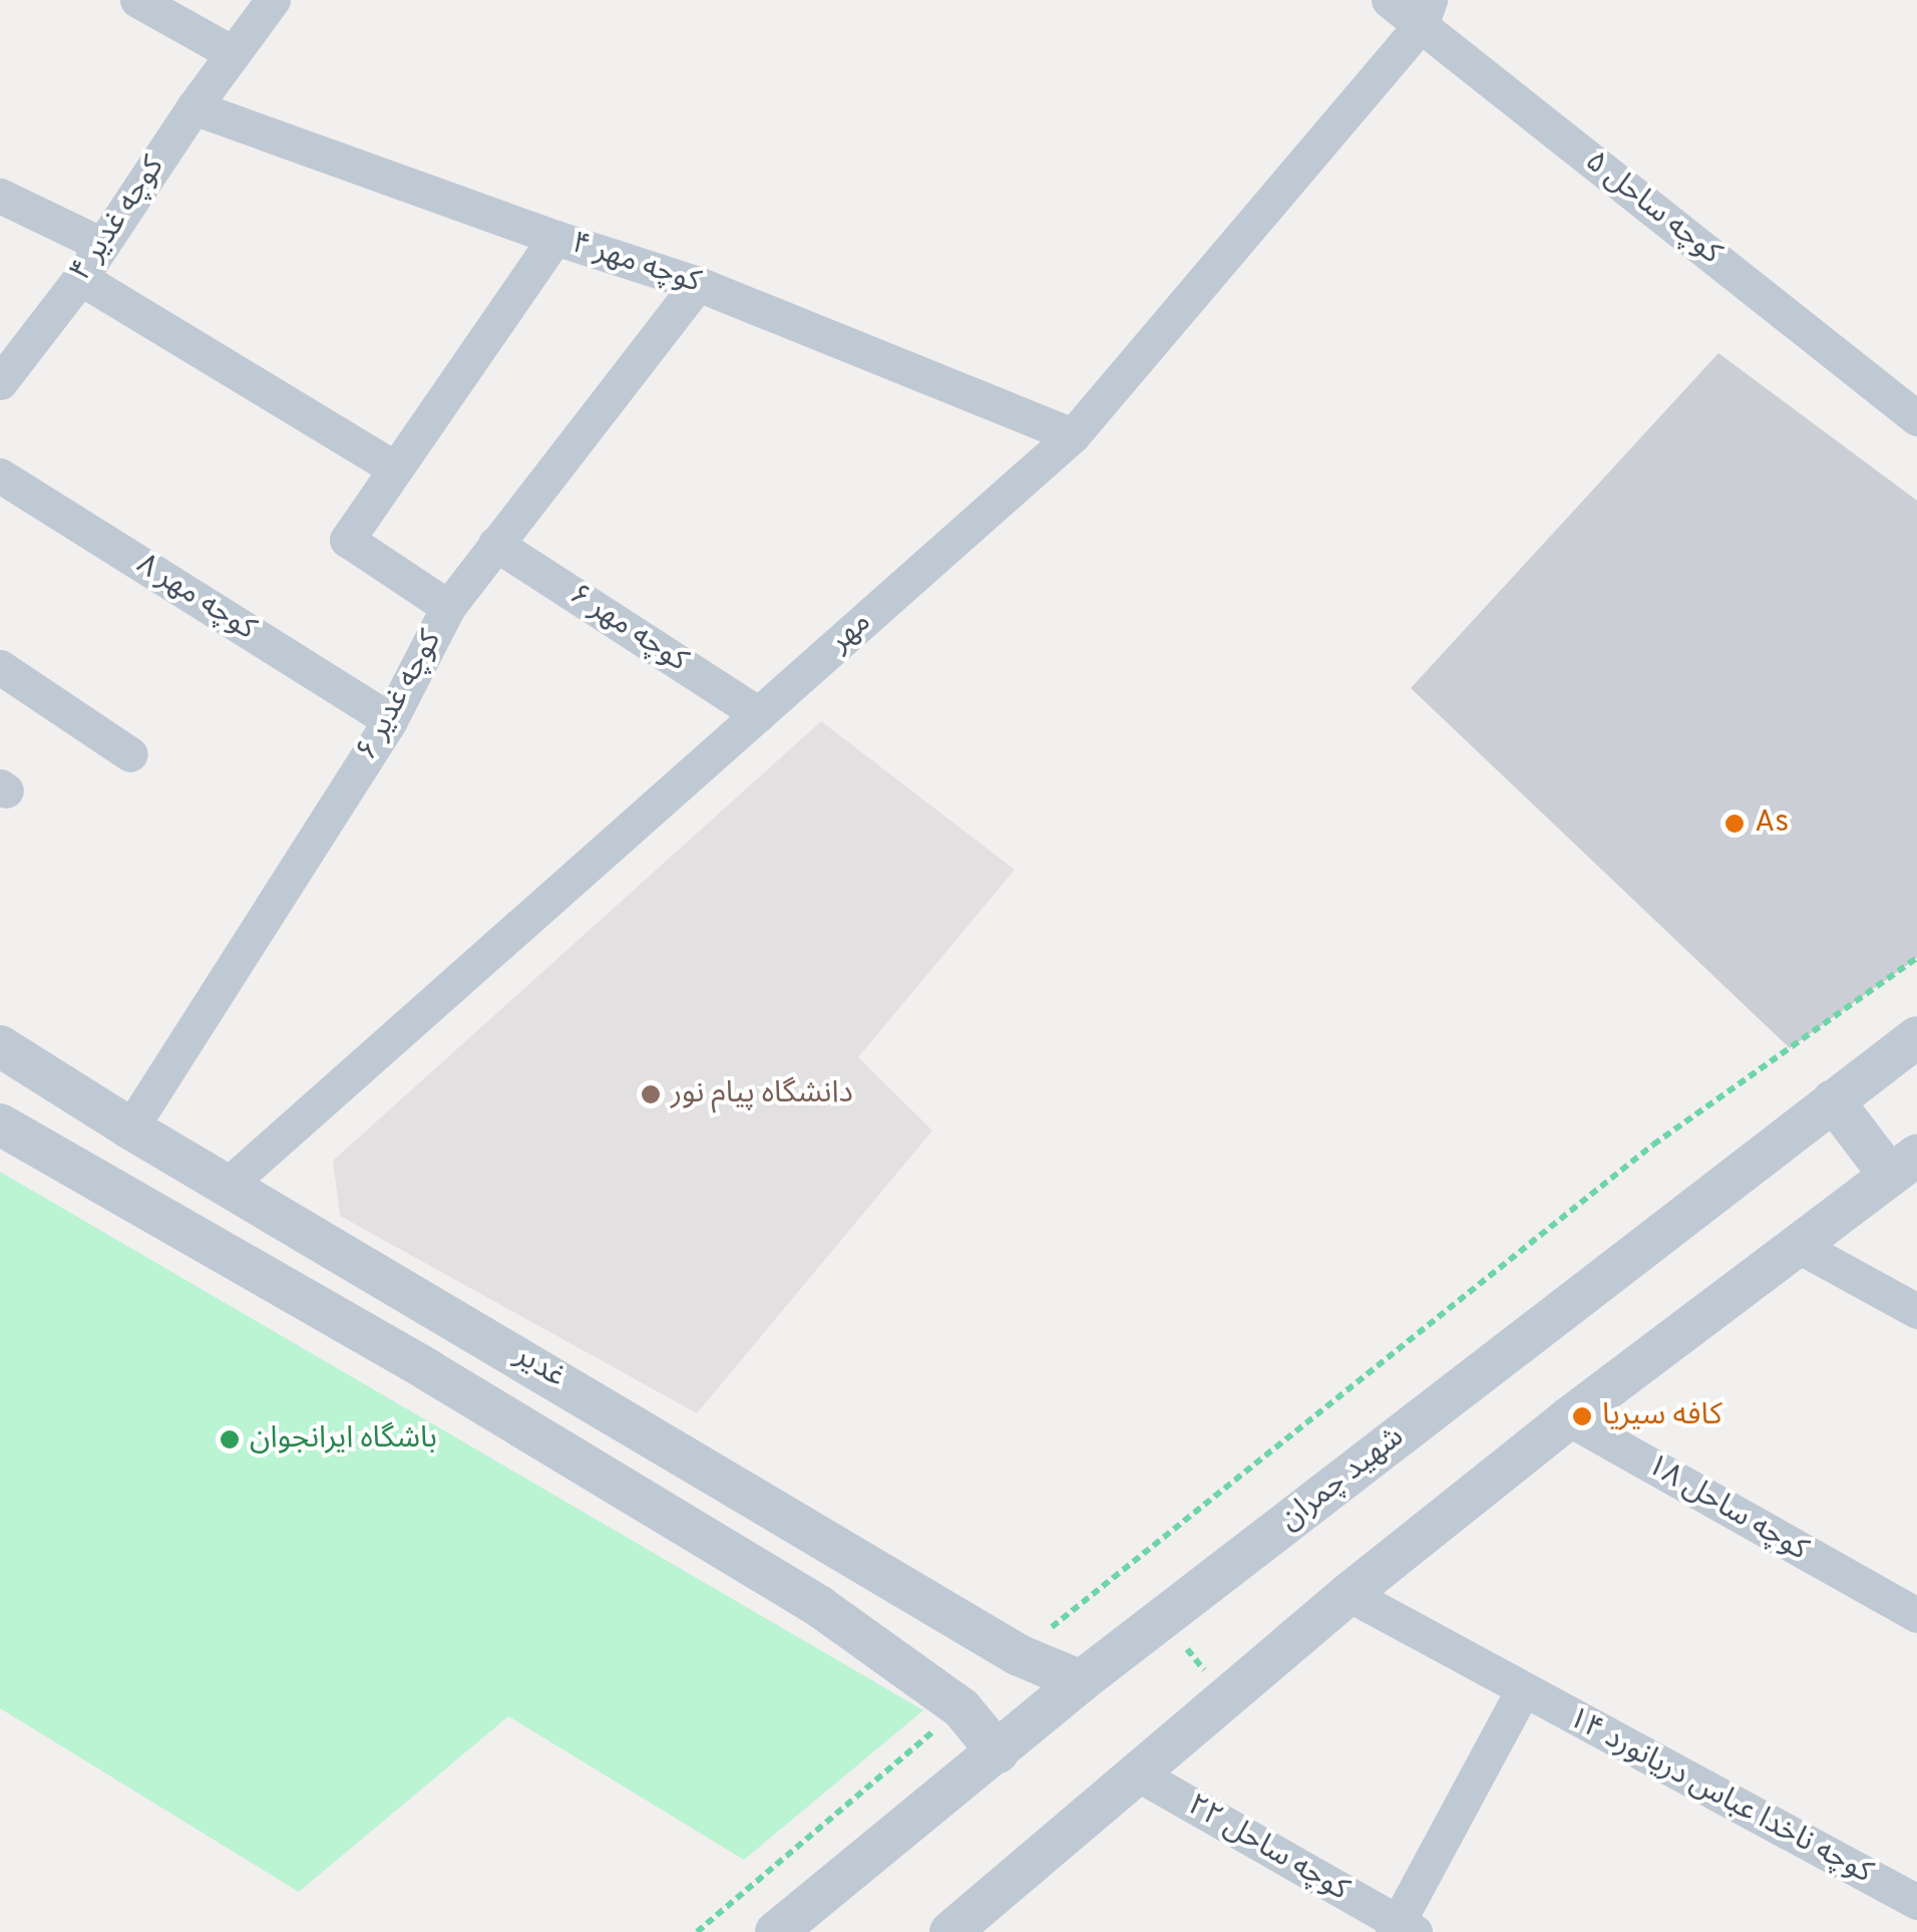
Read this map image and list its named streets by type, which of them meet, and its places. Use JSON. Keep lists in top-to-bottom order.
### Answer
{
  "streets": {
    "street": [
      "کوچه ساحل ۵",
      "کوچه غدیر ۴",
      "کوچه مهر ۴",
      "کوچه مهر ۸",
      "کوچه مهر ۶",
      "مهر",
      "کوچه غدیر ۶",
      "غدیر",
      "شهید چمران",
      "کوچه ساحل ۱۸",
      "کوچه ناخدا عباس دریانورد ۱۴",
      "کوچه ساحل ۲۲"
    ]
  },
  "crossings": [
    ["کوچه ساحل ۵", "مهر"],
    ["کوچه غدیر ۴", "کوچه مهر ۴"],
    ["کوچه مهر ۴", "مهر"],
    ["کوچه مهر ۴", "کوچه غدیر ۶"],
    ["کوچه مهر ۸", "کوچه غدیر ۶"],
    ["کوچه مهر ۶", "مهر"],
    ["کوچه مهر ۶", "کوچه غدیر ۶"],
    ["مهر", "غدیر"],
    ["کوچه غدیر ۶", "غدیر"],
    ["غدیر", "شهید چمران"]
  ],
  "places": [
    "As",
    "دانشگاه پیام نور",
    "کافه سیریا",
    "باشگاه ایرانجوان"
  ]
}
